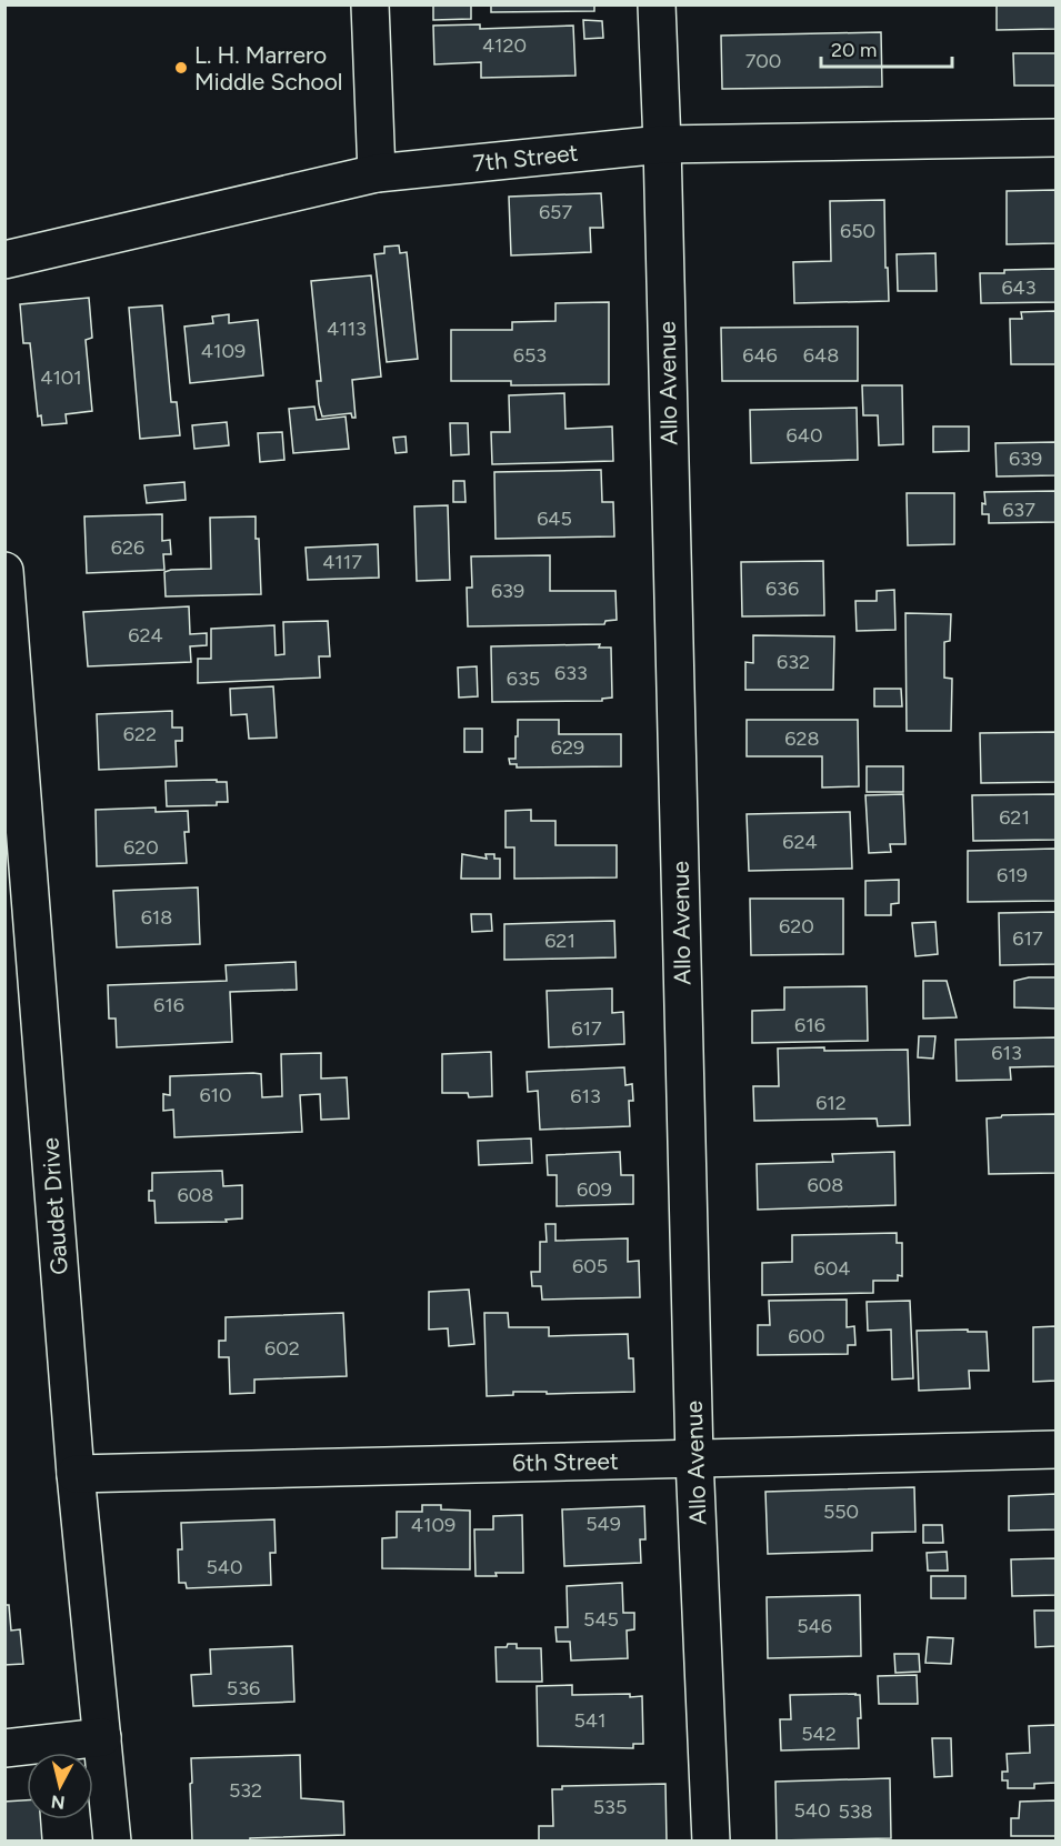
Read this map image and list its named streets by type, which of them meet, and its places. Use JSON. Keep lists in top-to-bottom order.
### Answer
{
  "streets": {
    "street": [
      "7th Street",
      "Allo Avenue",
      "Gaudet Drive",
      "6th Street"
    ]
  },
  "crossings": [
    ["7th Street", "Allo Avenue"],
    ["Allo Avenue", "6th Street"],
    ["Gaudet Drive", "6th Street"]
  ],
  "places": ["L. H. Marrero Middle School"],
  "house_numbers": [
    "4120",
    "700",
    "657",
    "650",
    "643",
    "4113",
    "4109",
    "653",
    "646",
    "648",
    "4101",
    "640",
    "639",
    "637",
    "645",
    "626",
    "4117",
    "636",
    "639",
    "624",
    "632",
    "633",
    "635",
    "622",
    "628",
    "629",
    "621",
    "624",
    "620",
    "619",
    "618",
    "620",
    "617",
    "621",
    "616",
    "616",
    "617",
    "613",
    "610",
    "613",
    "612",
    "608",
    "609",
    "608",
    "605",
    "604",
    "600",
    "602",
    "550",
    "549",
    "4109",
    "540",
    "545",
    "546",
    "536",
    "541",
    "542",
    "532",
    "535",
    "540",
    "538"
  ],
  "scale_bar": "20 m",
  "north": "bottom"
}
